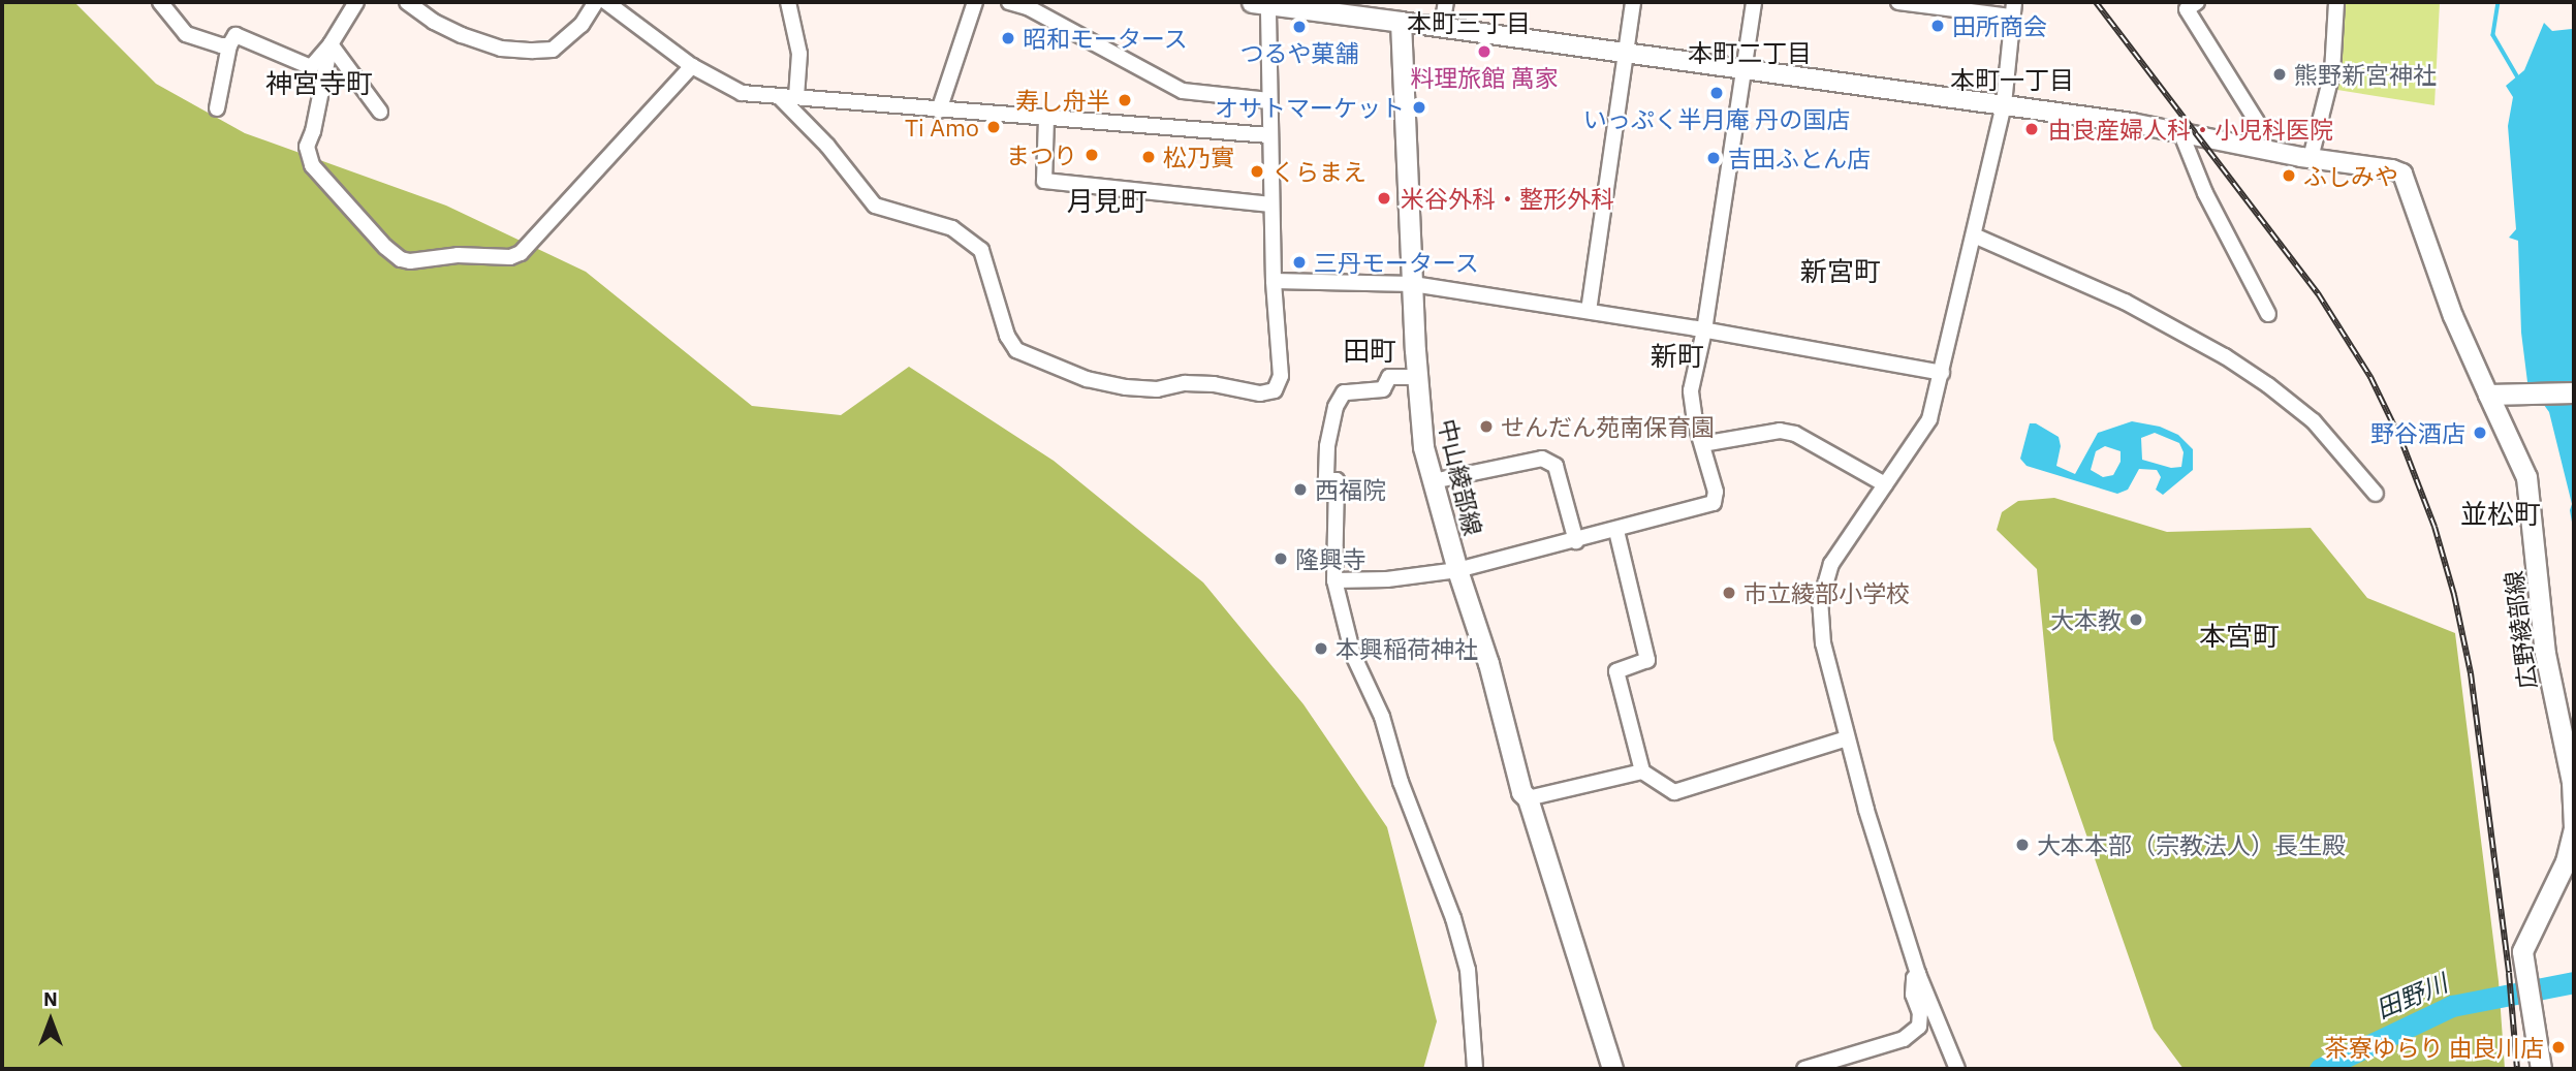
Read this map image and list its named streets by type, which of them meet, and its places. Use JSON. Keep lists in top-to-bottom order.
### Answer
{
  "streets": {
    "main road": ["中山綾部線", "広野綾部線"]
  },
  "districts": [
    "本町三丁目",
    "本町二丁目",
    "本町一丁目",
    "神宮寺町",
    "月見町",
    "新宮町",
    "田町",
    "新町",
    "並松町",
    "本宮町"
  ],
  "water": ["田野川"],
  "places": [
    "田所商会",
    "つるや菓舗",
    "昭和モータース",
    "料理旅館 萬家",
    "熊野新宮神社",
    "いっぷく半月庵 丹の国店",
    "寿し舟半",
    "オサトマーケット",
    "Ti Amo",
    "由良産婦人科・小児科医院",
    "まつり",
    "松乃實",
    "吉田ふとん店",
    "くらまえ",
    "ふしみや",
    "米谷外科・整形外科",
    "三丹モータース",
    "せんだん苑南保育園",
    "野谷酒店",
    "西福院",
    "隆興寺",
    "市立綾部小学校",
    "大本教",
    "本興稲荷神社",
    "大本本部（宗教法人）長生殿",
    "茶寮ゆらり 由良川店"
  ],
  "north": "top"
}
